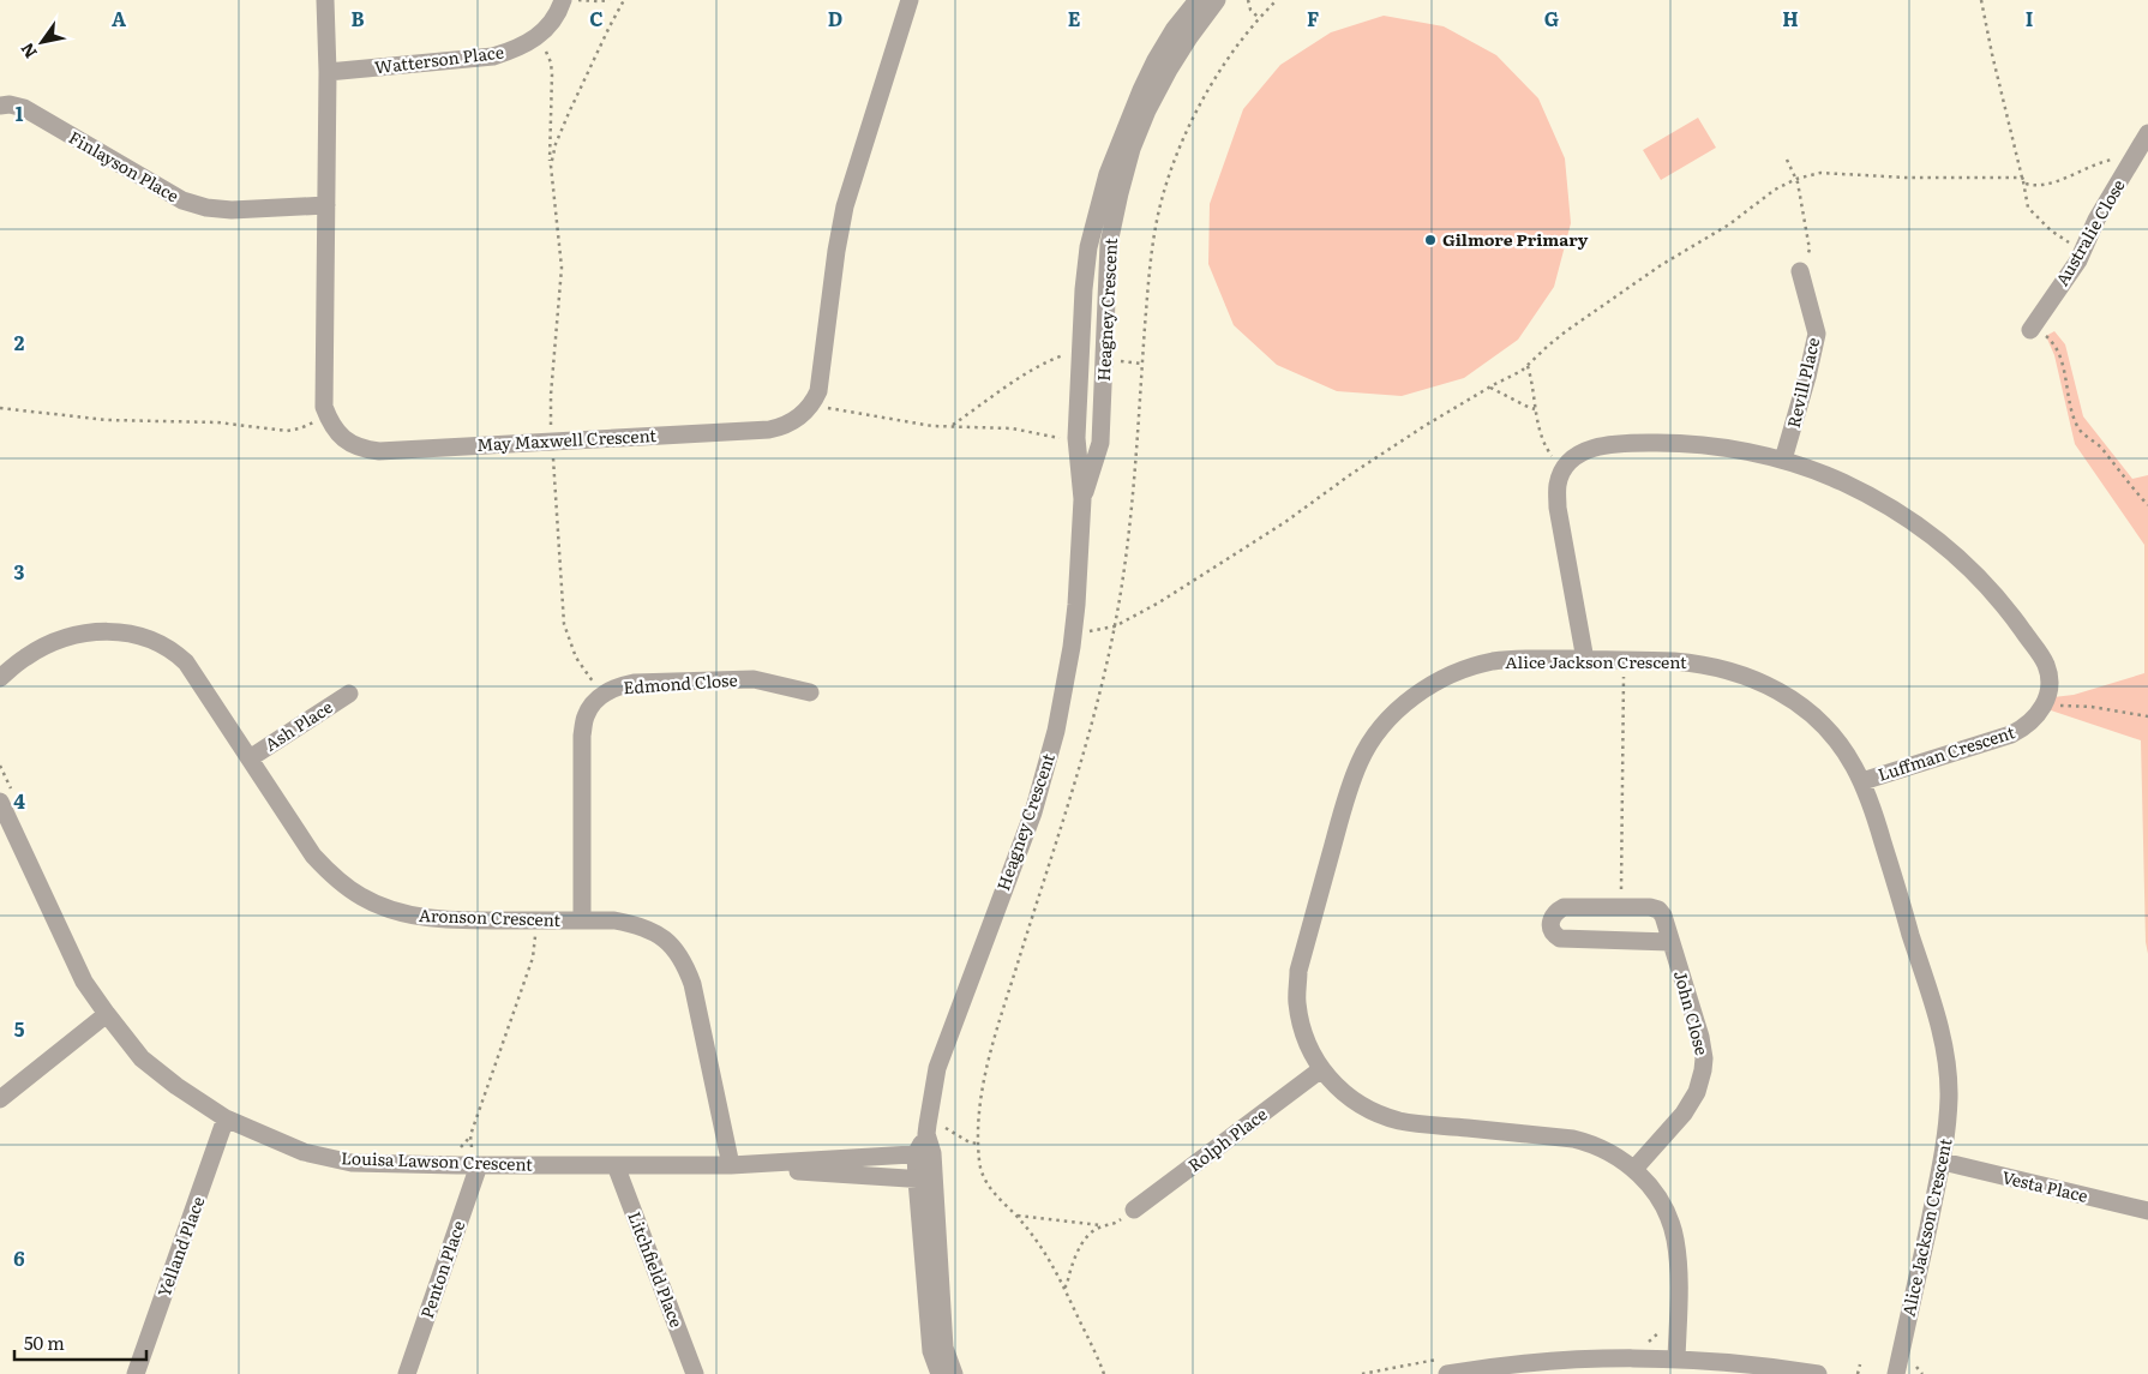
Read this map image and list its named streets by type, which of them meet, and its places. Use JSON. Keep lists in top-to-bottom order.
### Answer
{
  "streets": {
    "street": [
      "Watterson Place",
      "Finlayson Place",
      "Australie Close",
      "Heagney Crescent",
      "Revill Place",
      "May Maxwell Crescent",
      "Alice Jackson Crescent",
      "Edmond Close",
      "Ash Place",
      "Luffman Crescent",
      "Aronson Crescent",
      "John Close",
      "Rolph Place",
      "Louisa Lawson Crescent",
      "Vesta Place",
      "Yelland Place",
      "Penton Place",
      "Litchfield Place"
    ]
  },
  "crossings": [
    ["Watterson Place", "May Maxwell Crescent"],
    ["Finlayson Place", "May Maxwell Crescent"],
    ["Heagney Crescent", "Louisa Lawson Crescent"],
    ["Alice Jackson Crescent", "Luffman Crescent"],
    ["Alice Jackson Crescent", "John Close"],
    ["Alice Jackson Crescent", "Rolph Place"],
    ["Alice Jackson Crescent", "Vesta Place"],
    ["Edmond Close", "Aronson Crescent"],
    ["Ash Place", "Aronson Crescent"],
    ["Aronson Crescent", "Louisa Lawson Crescent"],
    ["Louisa Lawson Crescent", "Yelland Place"],
    ["Louisa Lawson Crescent", "Penton Place"],
    ["Louisa Lawson Crescent", "Litchfield Place"]
  ],
  "places": ["Gilmore Primary"],
  "scale_bar": "50 m",
  "north": "bottom left",
  "grid": {
    "columns": [
      "A",
      "B",
      "C",
      "D",
      "E",
      "F",
      "G",
      "H",
      "I"
    ],
    "rows": [
      "1",
      "2",
      "3",
      "4",
      "5",
      "6"
    ]
  }
}
